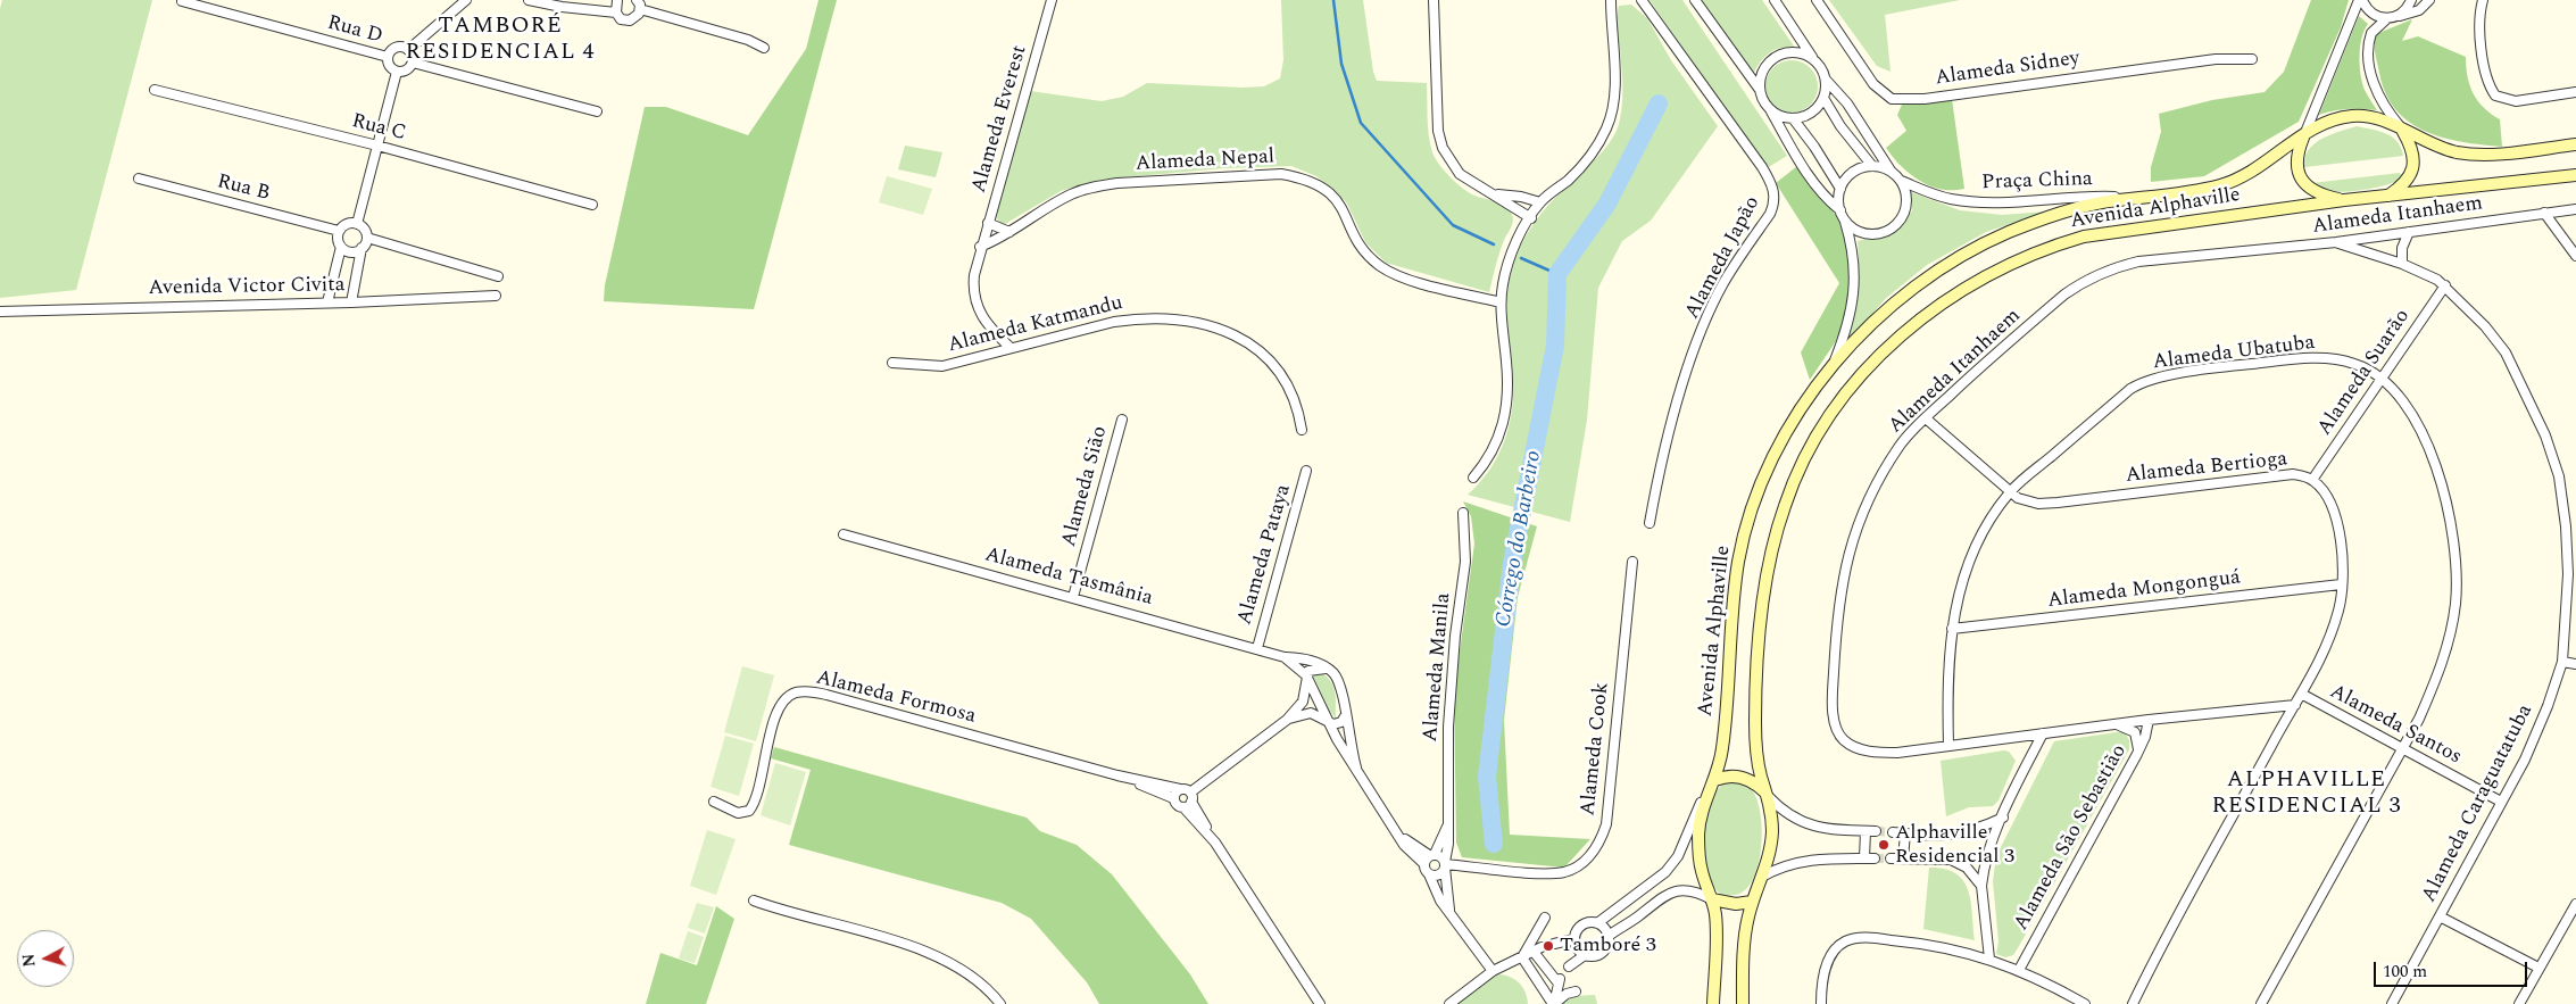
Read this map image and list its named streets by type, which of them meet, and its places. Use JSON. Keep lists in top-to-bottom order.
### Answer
{
  "streets": {
    "main road": ["Avenida Alphaville"],
    "street": [
      "Rua D",
      "Alameda Sidney",
      "Alameda Everest",
      "Rua C",
      "Alameda Nepal",
      "Praça China",
      "Rua B",
      "Alameda Itanhaem",
      "Alameda Japão",
      "Avenida Victor Civita",
      "Alameda Katmandu",
      "Alameda Ubatuba",
      "Alameda Suarão",
      "Alameda Bertioga",
      "Alameda Sião",
      "Alameda Pataya",
      "Alameda Tasmânia",
      "Alameda Mongonguá",
      "Alameda Manila",
      "Alameda Formosa",
      "Alameda Santos",
      "Alameda Cook",
      "Alameda Caraguatatuba",
      "Alameda São Sebastião"
    ]
  },
  "crossings": [
    ["Alameda Everest", "Alameda Nepal"],
    ["Alameda Everest", "Alameda Katmandu"],
    ["Praça China", "Avenida Alphaville"],
    ["Alameda Itanhaem", "Alameda Ubatuba"],
    ["Alameda Itanhaem", "Alameda Bertioga"],
    ["Alameda Itanhaem", "Alameda Caraguatatuba"],
    ["Alameda Itanhaem", "Alameda São Sebastião"],
    ["Alameda Ubatuba", "Alameda Suarão"],
    ["Alameda Ubatuba", "Alameda Bertioga"],
    ["Alameda Ubatuba", "Alameda Mongonguá"],
    ["Alameda Ubatuba", "Alameda Santos"],
    ["Alameda Suarão", "Alameda Bertioga"],
    ["Alameda Suarão", "Alameda Caraguatatuba"],
    ["Alameda Bertioga", "Alameda Mongonguá"],
    ["Alameda Bertioga", "Alameda Santos"],
    ["Alameda Sião", "Alameda Tasmânia"],
    ["Alameda Pataya", "Alameda Tasmânia"],
    ["Alameda Tasmânia", "Alameda Manila"],
    ["Alameda Manila", "Alameda Cook"],
    ["Alameda Santos", "Alameda Caraguatatuba"]
  ],
  "districts": ["TAMBORÉ RESIDENCIAL 4", "ALPHAVILLE RESIDENCIAL 3"],
  "water": ["Córrego do Barbeiro"],
  "places": ["Alphaville Residencial 3", "Tamboré 3"],
  "scale_bar": "100 m",
  "north": "left"
}
